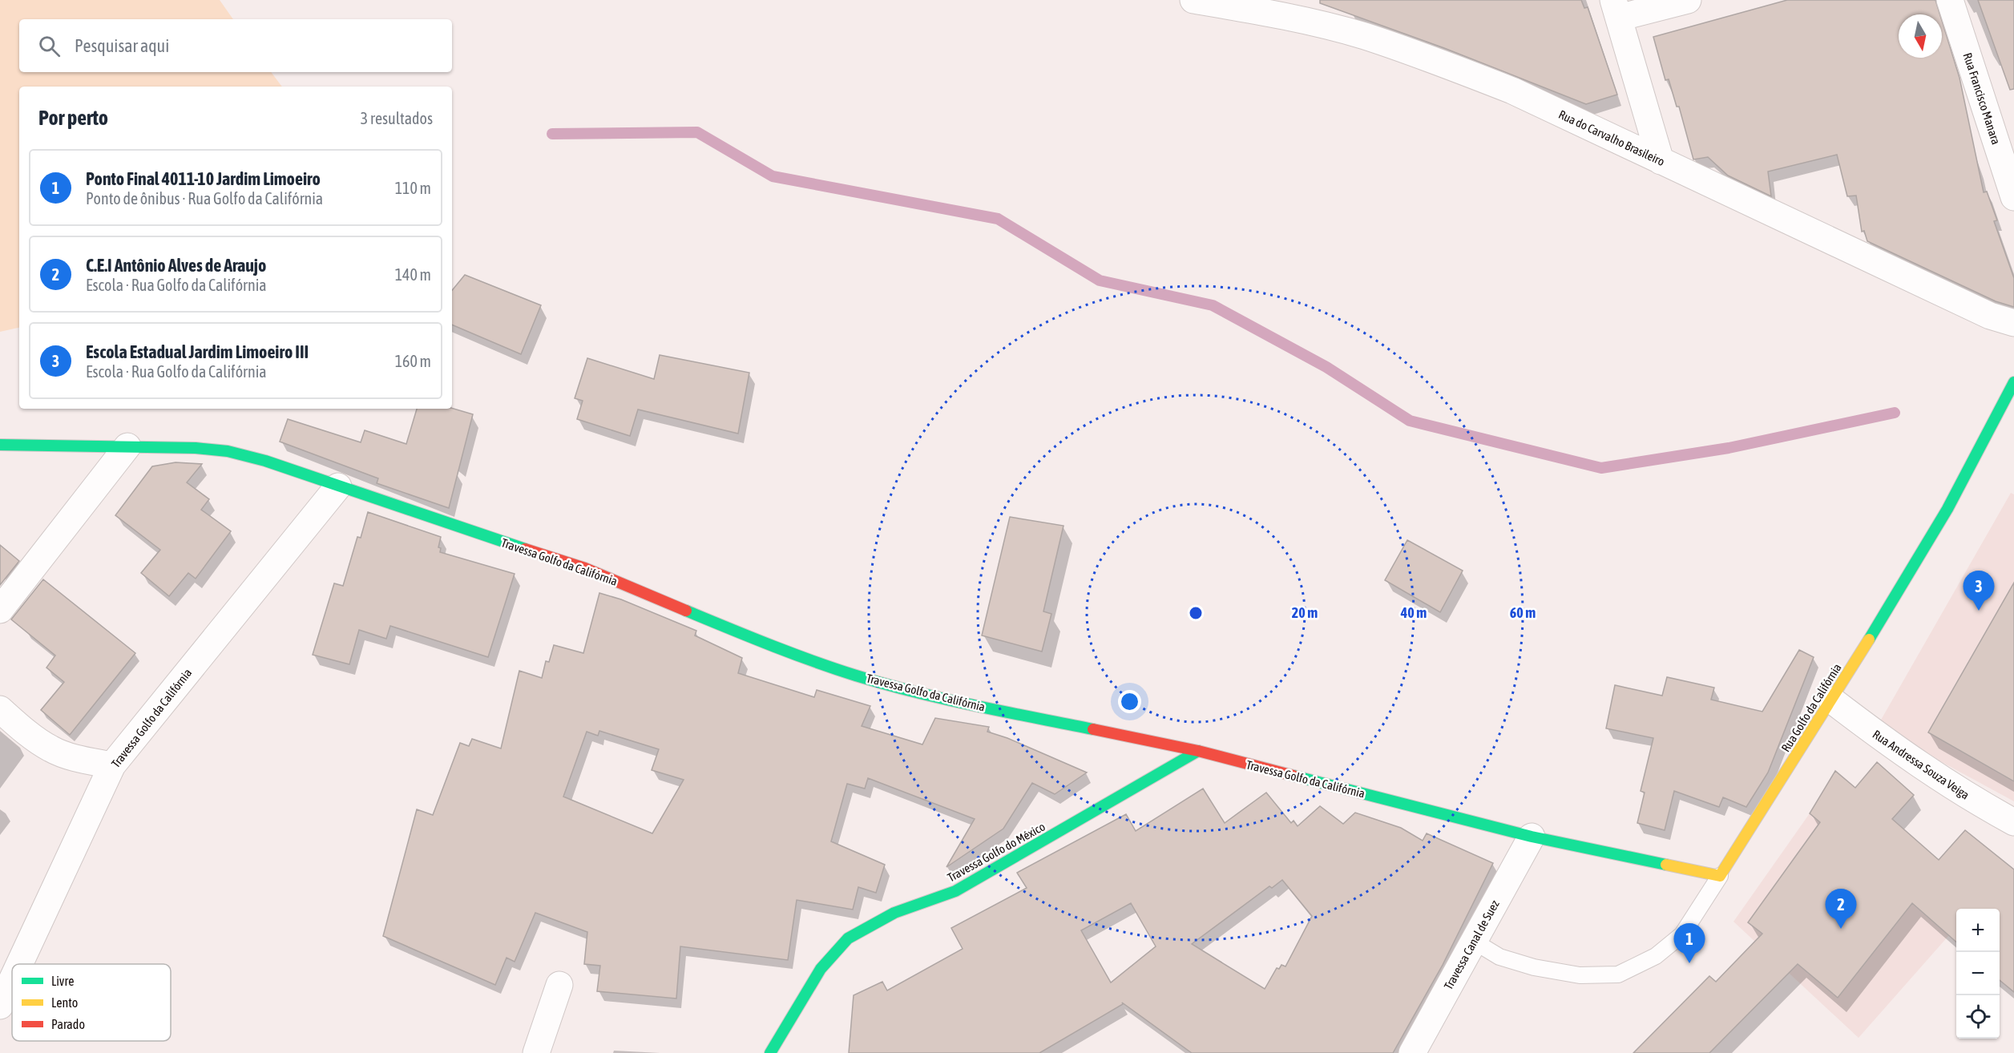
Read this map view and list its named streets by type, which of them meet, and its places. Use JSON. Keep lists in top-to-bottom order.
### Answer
{
  "streets": {
    "street": [
      "Rua Francisco Manara",
      "Rua do Carvalho Brasileiro",
      "Travessa Golfo da Califórnia",
      "Rua Golfo da Califórnia",
      "Rua Andressa Souza Veiga",
      "Travessa Golfo do México",
      "Travessa Canal de Suez"
    ]
  },
  "crossings": [
    ["Travessa Golfo da Califórnia", "Travessa Golfo do México"],
    ["Travessa Golfo da Califórnia", "Travessa Canal de Suez"],
    ["Rua Golfo da Califórnia", "Rua Andressa Souza Veiga"]
  ],
  "legend": ["Livre", "Lento", "Parado"],
  "north": "bottom",
  "page": {
    "search": "Pesquisar aqui",
    "heading": ["Por perto", "3 resultados"],
    "list": [
      {
        "mark": "1",
        "name": "Ponto Final 4011-10 Jardim Limoeiro",
        "note": "Ponto de ônibus · Rua Golfo da Califórnia",
        "value": "110 m"
      },
      {
        "mark": "2",
        "name": "C.E.I Antônio Alves de Araujo",
        "note": "Escola · Rua Golfo da Califórnia",
        "value": "140 m"
      },
      {
        "mark": "3",
        "name": "Escola Estadual Jardim Limoeiro III",
        "note": "Escola · Rua Golfo da Califórnia",
        "value": "160 m"
      }
    ],
    "pins": ["3", "2", "1"],
    "map_buttons": ["+", "−"]
  },
  "rings": ["20 m", "40 m", "60 m"]
}
